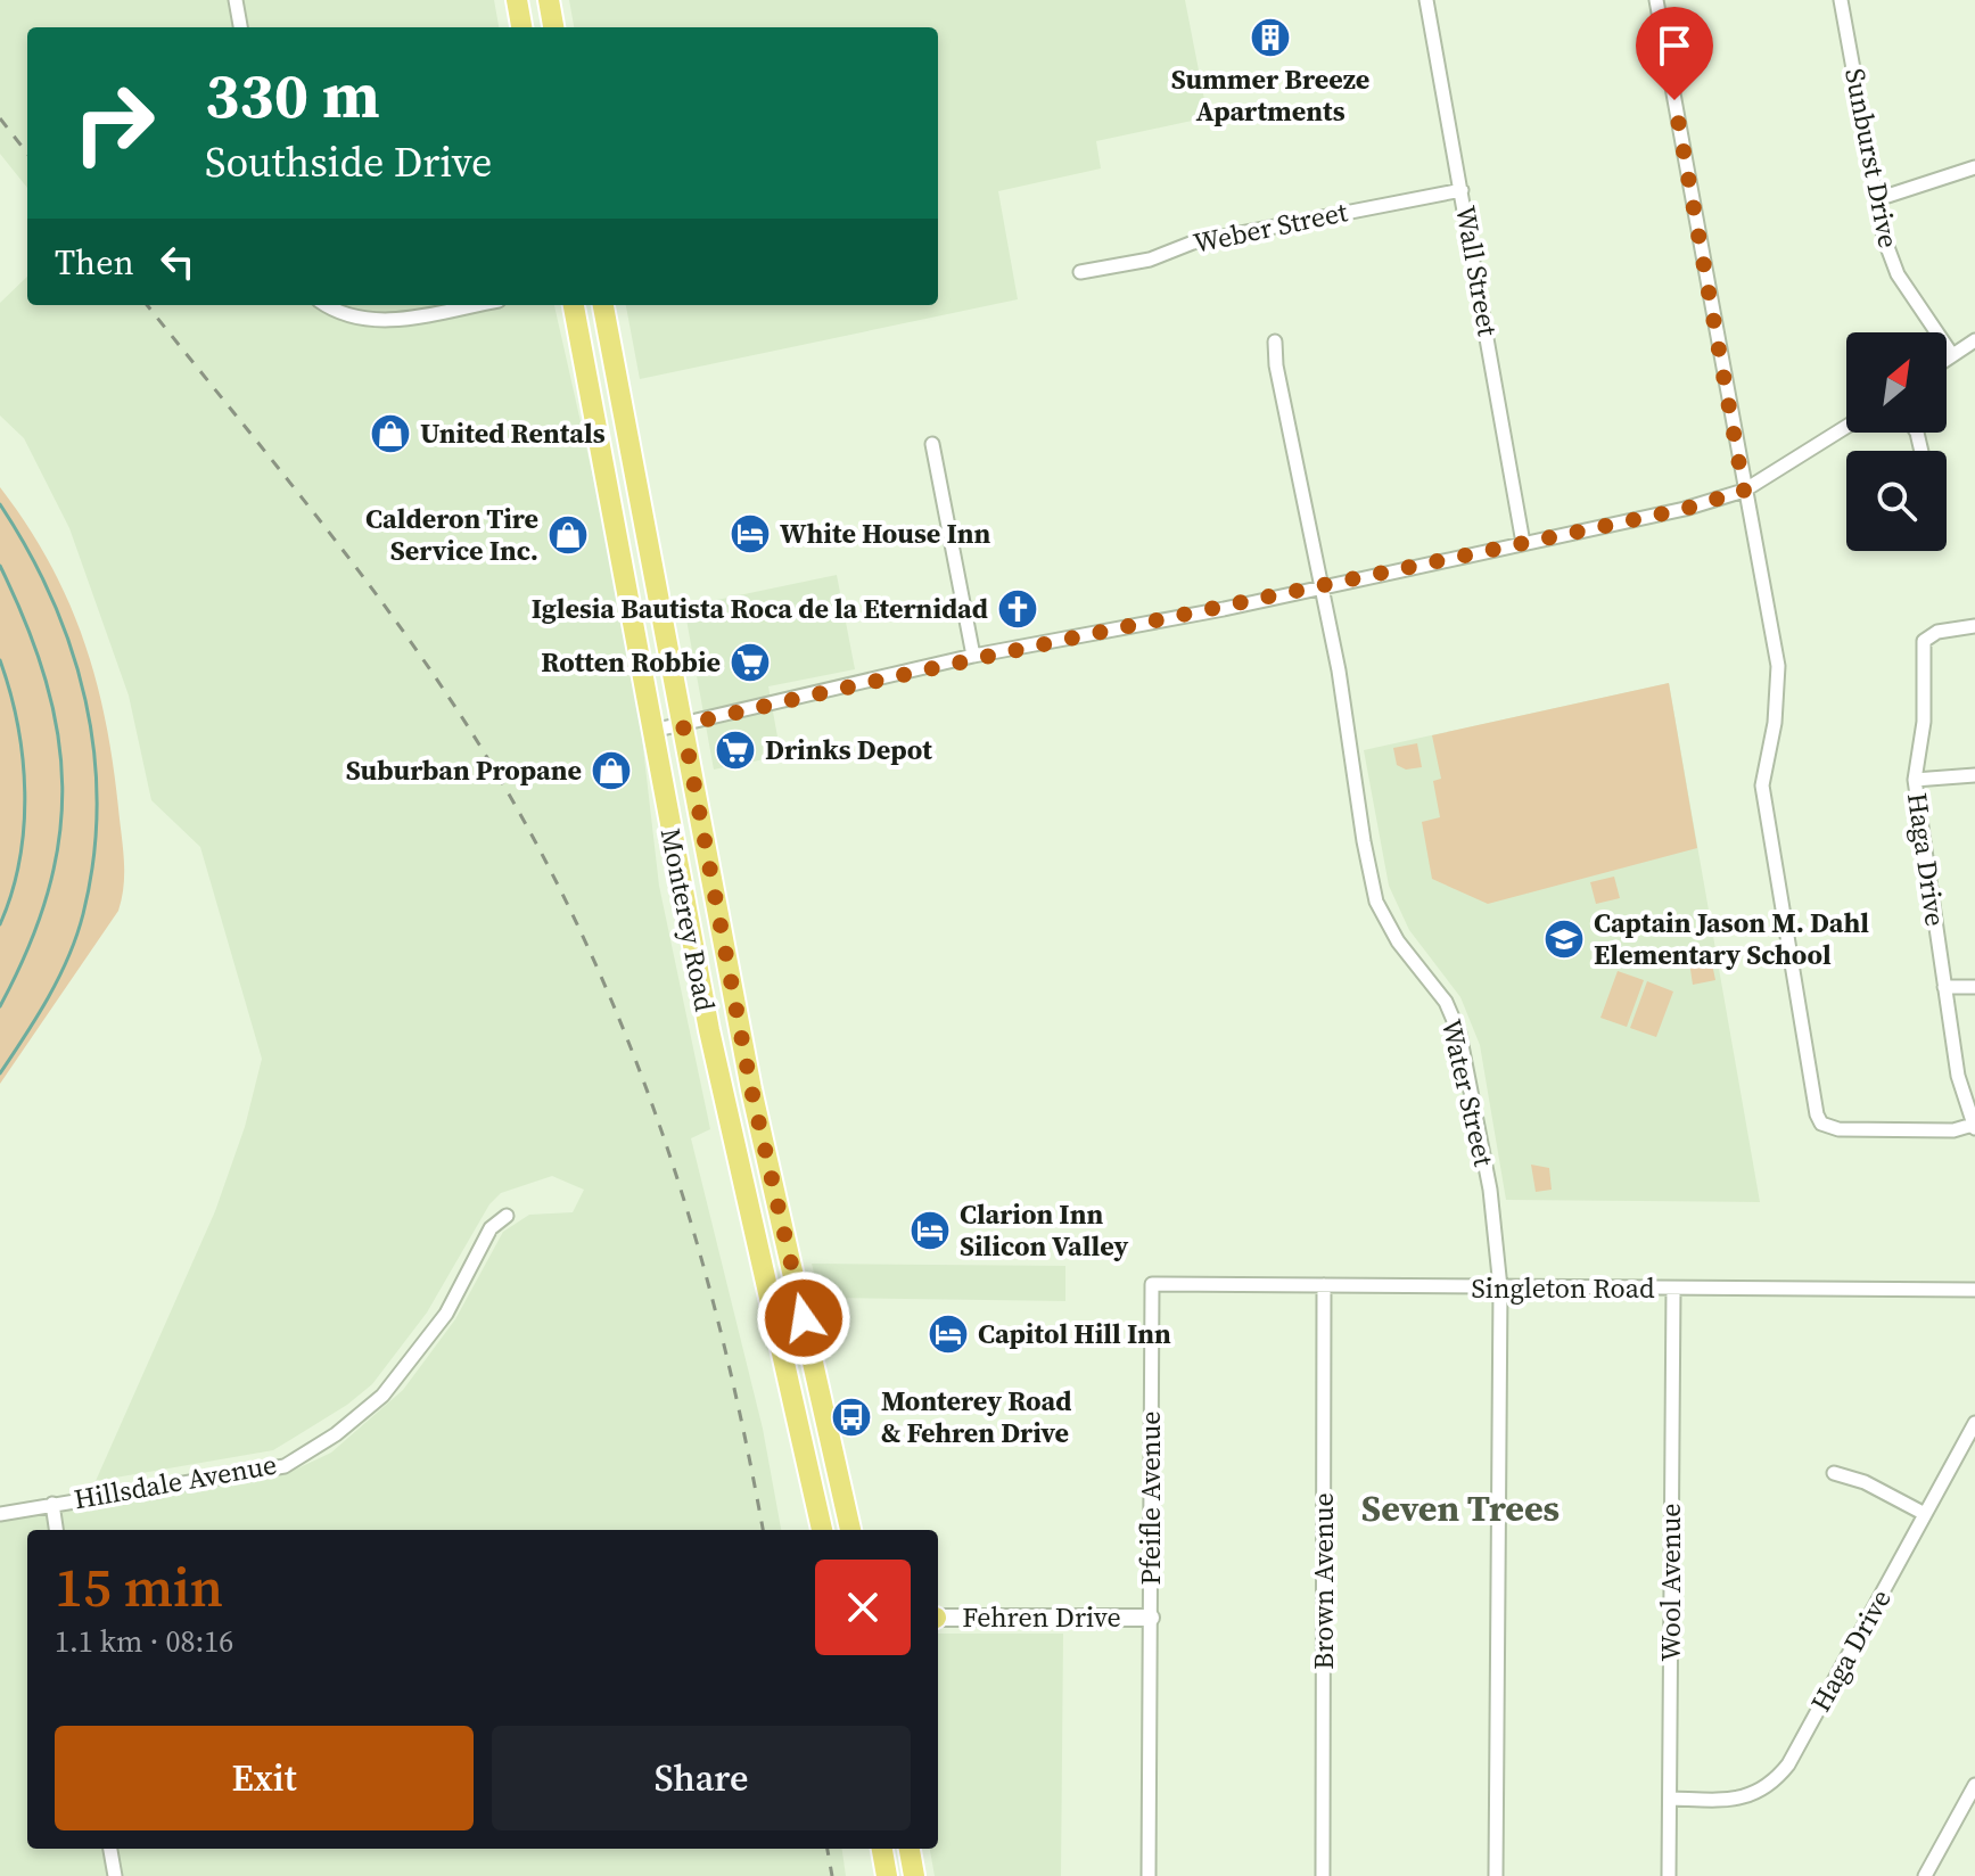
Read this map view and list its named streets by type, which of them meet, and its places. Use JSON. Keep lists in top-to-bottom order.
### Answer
{
  "streets": {
    "main road": ["Monterey Road"],
    "street": [
      "Sunburst Drive",
      "Weber Street",
      "Wall Street",
      "Haga Drive",
      "Water Street",
      "Singleton Road",
      "Hillsdale Avenue",
      "Pfeifle Avenue",
      "Brown Avenue",
      "Wool Avenue",
      "Fehren Drive"
    ]
  },
  "crossings": [
    ["Weber Street", "Wall Street"],
    ["Haga Drive", "Wool Avenue"],
    ["Water Street", "Singleton Road"],
    ["Singleton Road", "Pfeifle Avenue"],
    ["Singleton Road", "Brown Avenue"],
    ["Singleton Road", "Wool Avenue"],
    ["Pfeifle Avenue", "Fehren Drive"]
  ],
  "districts": ["Seven Trees"],
  "places": {
    "building": ["Summer Breeze Apartments"],
    "shop": ["United Rentals", "Calderon Tire Service Inc.", "Suburban Propane"],
    "hotel": ["White House Inn", "Clarion Inn Silicon Valley", "Capitol Hill Inn"],
    "church": ["Iglesia Bautista Roca de la Eternidad"],
    "supermarket": ["Rotten Robbie", "Drinks Depot"],
    "school or university": ["Captain Jason M. Dahl Elementary School"],
    "bus stop": ["Monterey Road & Fehren Drive"]
  },
  "north": "top right",
  "page": {
    "turn": ["330 m", "Southside Drive"],
    "then": "Then",
    "heading": ["15 min", "1.1 km · 08:16"],
    "buttons": ["Exit", "Share"]
  }
}
